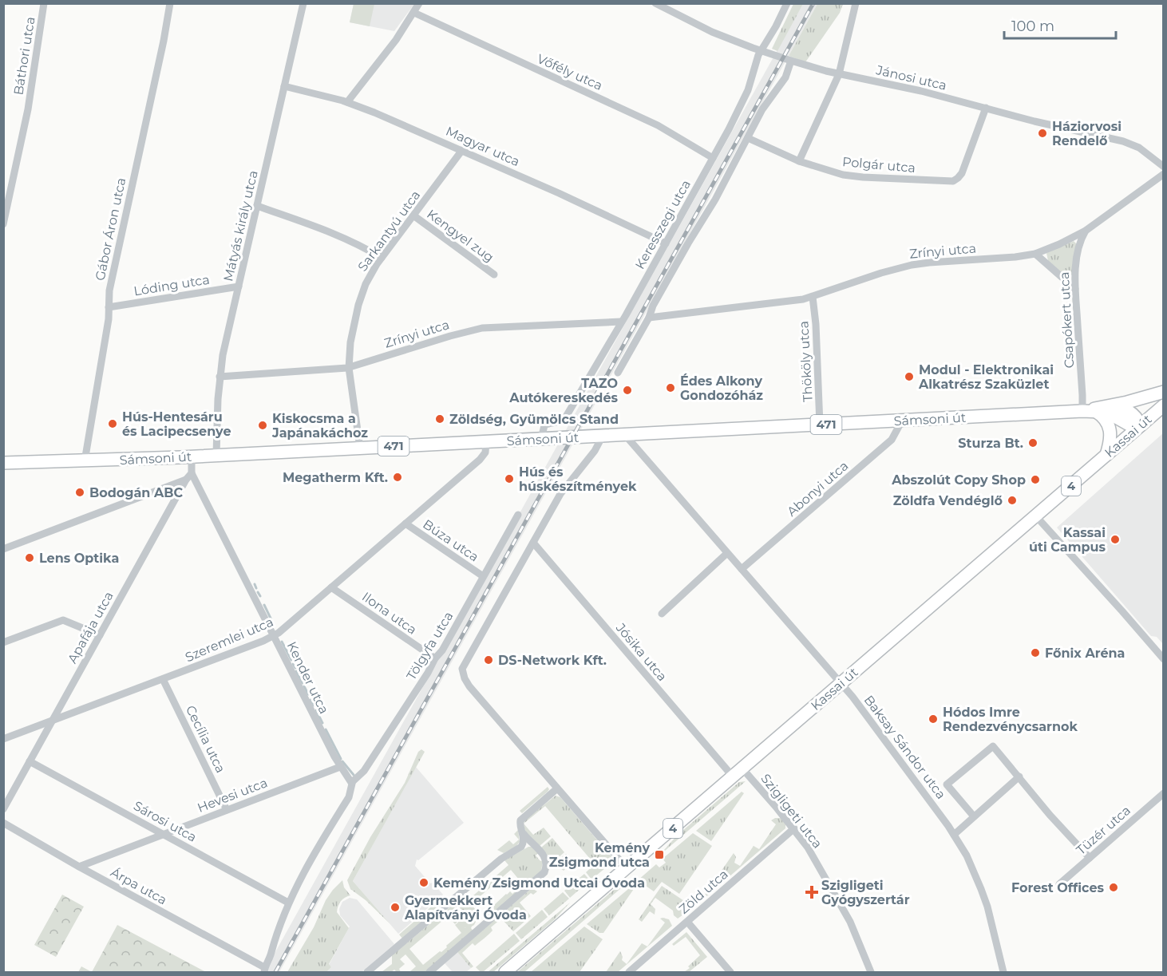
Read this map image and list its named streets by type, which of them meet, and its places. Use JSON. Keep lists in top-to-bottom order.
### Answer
{
  "streets": {
    "main road": [
      "Sámsoni út",
      "471",
      "Kassai út",
      "4"
    ],
    "street": [
      "Báthori utca",
      "Vőfély utca",
      "Jánosi utca",
      "Magyar utca",
      "Polgár utca",
      "Keresszegi utca",
      "Mátyás király utca",
      "Gábor Áron utca",
      "Sarkantyú utca",
      "Kengyel zug",
      "Zrínyi utca",
      "Lóding utca",
      "Csapókert utca",
      "Thököly utca",
      "Abonyi utca",
      "Búza utca",
      "Ilona utca",
      "Apafája utca",
      "Szeremlei utca",
      "Tölgyfa utca",
      "Jósika utca",
      "Kender utca",
      "Cecília utca",
      "Baksay Sándor utca",
      "Hevesi utca",
      "Szigligeti utca",
      "Sárosi utca",
      "Tüzér utca",
      "Árpa utca",
      "Zöld utca"
    ]
  },
  "crossings": [
    ["Vőfély utca", "Keresszegi utca"],
    ["Jánosi utca", "Polgár utca"],
    ["Jánosi utca", "Keresszegi utca"],
    ["Magyar utca", "Keresszegi utca"],
    ["Magyar utca", "Mátyás király utca"],
    ["Magyar utca", "Sarkantyú utca"],
    ["Keresszegi utca", "Zrínyi utca"],
    ["Keresszegi utca", "Sámsoni út"],
    ["Mátyás király utca", "Zrínyi utca"],
    ["Mátyás király utca", "Lóding utca"],
    ["Mátyás király utca", "Sámsoni út"],
    ["Gábor Áron utca", "Lóding utca"],
    ["Gábor Áron utca", "Sámsoni út"],
    ["Sarkantyú utca", "Kengyel zug"],
    ["Sarkantyú utca", "Zrínyi utca"],
    ["Sarkantyú utca", "Sámsoni út"],
    ["Zrínyi utca", "Csapókert utca"],
    ["Zrínyi utca", "Thököly utca"],
    ["Csapókert utca", "Sámsoni út"],
    ["Thököly utca", "Sámsoni út"],
    ["Sámsoni út", "Kassai út"],
    ["Sámsoni út", "Abonyi utca"],
    ["Sámsoni út", "Szeremlei utca"],
    ["Sámsoni út", "Baksay Sándor utca"],
    ["Kassai út", "Jósika utca"],
    ["Kassai út", "Baksay Sándor utca"],
    ["Kassai út", "Szigligeti utca"],
    ["Abonyi utca", "Baksay Sándor utca"],
    ["Búza utca", "Szeremlei utca"],
    ["Búza utca", "Tölgyfa utca"],
    ["Ilona utca", "Szeremlei utca"],
    ["Ilona utca", "Tölgyfa utca"],
    ["Apafája utca", "Szeremlei utca"],
    ["Apafája utca", "Kender utca"],
    ["Apafája utca", "Sárosi utca"],
    ["Szeremlei utca", "Kender utca"],
    ["Szeremlei utca", "Cecília utca"],
    ["Tölgyfa utca", "Kender utca"],
    ["Tölgyfa utca", "Sárosi utca"],
    ["Tölgyfa utca", "Árpa utca"],
    ["Kender utca", "Hevesi utca"],
    ["Cecília utca", "Hevesi utca"],
    ["Hevesi utca", "Sárosi utca"],
    ["Hevesi utca", "Árpa utca"],
    ["Szigligeti utca", "Zöld utca"]
  ],
  "places": {
    "other": [
      "Háziorvosi Rendelő",
      "Modul - Elektronikai Alkatrész Szaküzlet",
      "Édes Alkony Gondozóház",
      "TAZO Autókereskedés",
      "Zöldség, Gyümölcs Stand",
      "Hús-Hentesáru és Lacipecsenye",
      "Kiskocsma a Japánakáchoz",
      "Sturza Bt.",
      "Megatherm Kft.",
      "Hús és húskészítmények",
      "Abszolút Copy Shop",
      "Bodogán ABC",
      "Zöldfa Vendéglő",
      "Kassai úti Campus",
      "Lens Optika",
      "Főnix Aréna",
      "DS-Network Kft.",
      "Hódos Imre Rendezvénycsarnok",
      "Kemény Zsigmond Utcai Óvoda",
      "Forest Offices",
      "Gyermekkert Alapítványi Óvoda"
    ],
    "transit": ["Kemény Zsigmond utca"],
    "health": ["Szigligeti Gyógyszertár"]
  },
  "scale_bar": "100 m"
}
